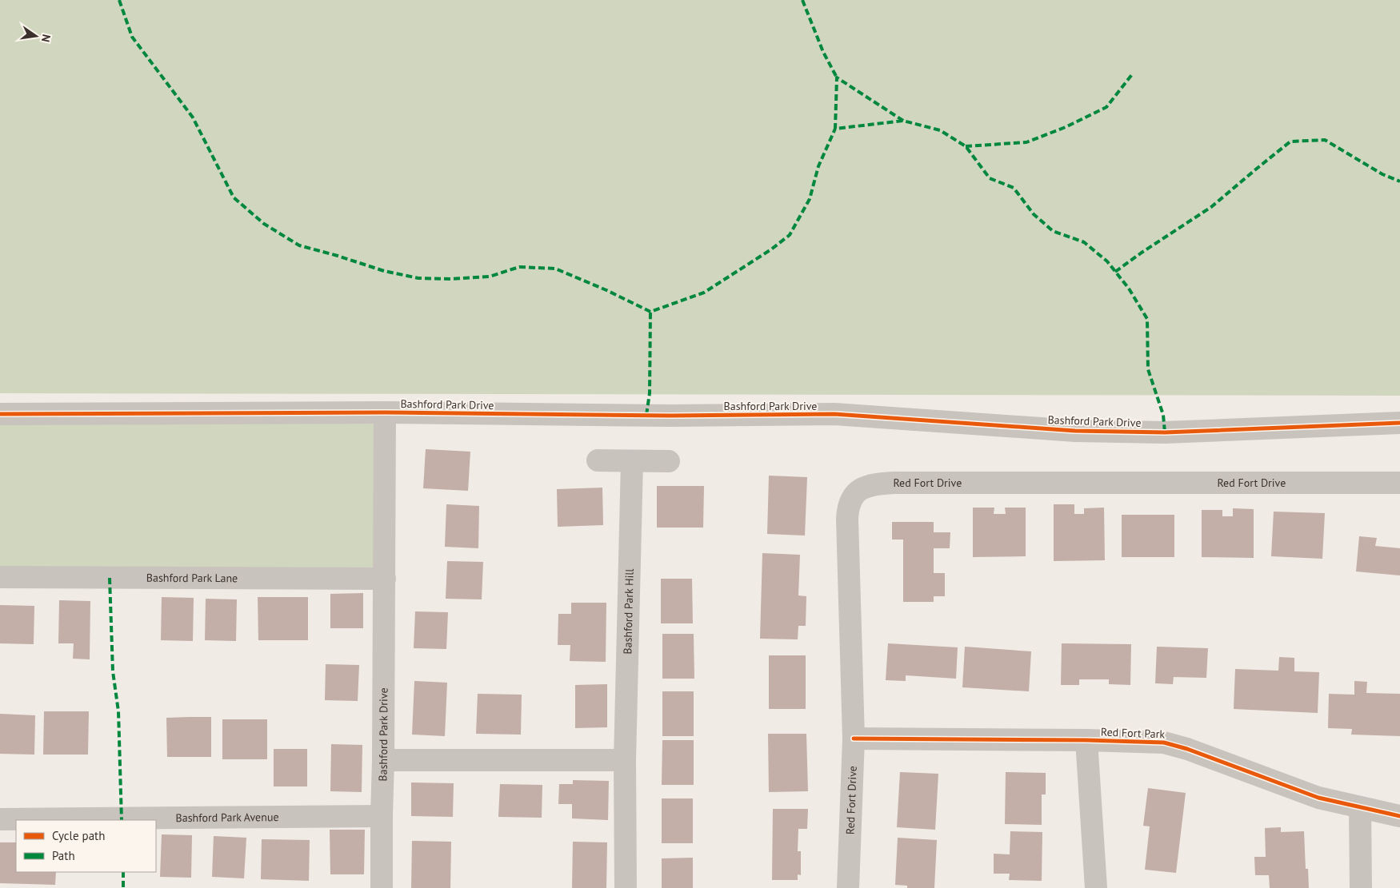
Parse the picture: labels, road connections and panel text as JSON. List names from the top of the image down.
{
  "streets": {
    "street": [
      "Bashford Park Drive",
      "Red Fort Drive",
      "Bashford Park Lane",
      "Bashford Park Hill",
      "Red Fort Park",
      "Bashford Park Avenue"
    ]
  },
  "crossings": [
    ["Bashford Park Drive", "Bashford Park Lane"],
    ["Bashford Park Drive", "Bashford Park Avenue"],
    ["Red Fort Drive", "Red Fort Park"]
  ],
  "legend": ["Cycle path", "Path"],
  "north": "right"
}
